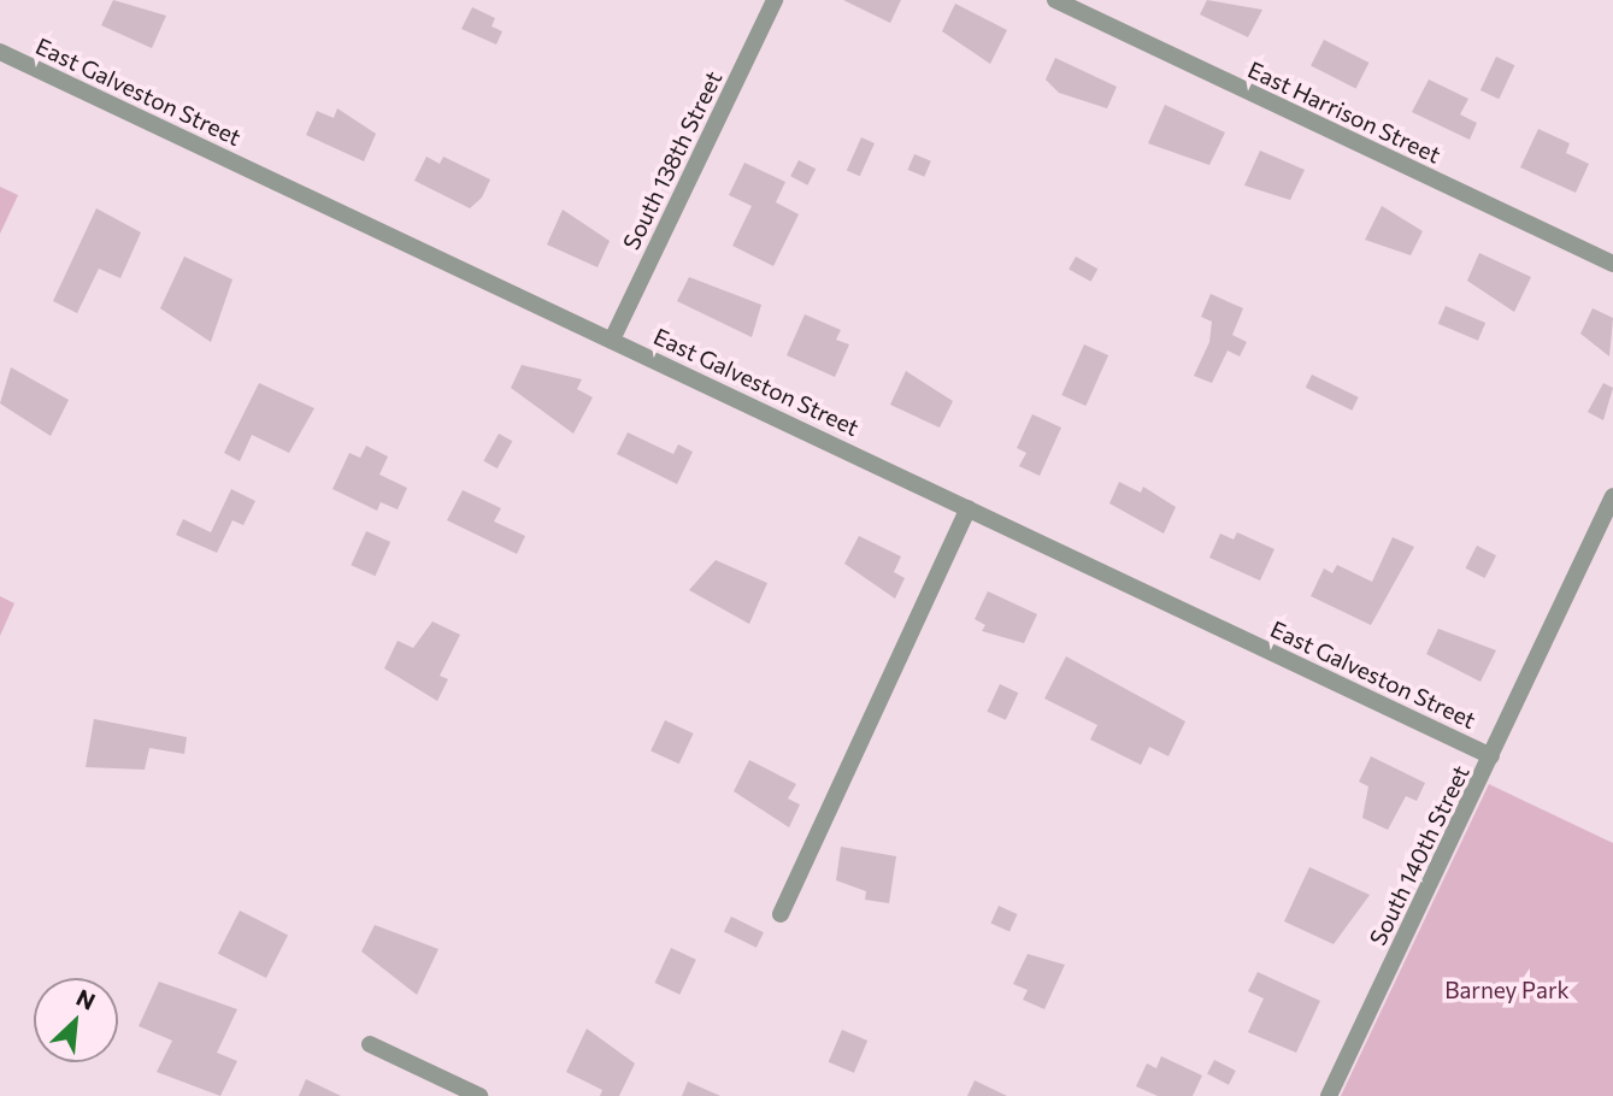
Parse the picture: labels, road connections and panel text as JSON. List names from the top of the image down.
{
  "streets": {
    "street": [
      "East Galveston Street",
      "East Harrison Street",
      "South 138th Street",
      "South 140th Street"
    ]
  },
  "crossings": [
    ["East Galveston Street", "South 138th Street"],
    ["East Galveston Street", "South 140th Street"]
  ],
  "parks": ["Barney Park"],
  "north": "top right"
}
